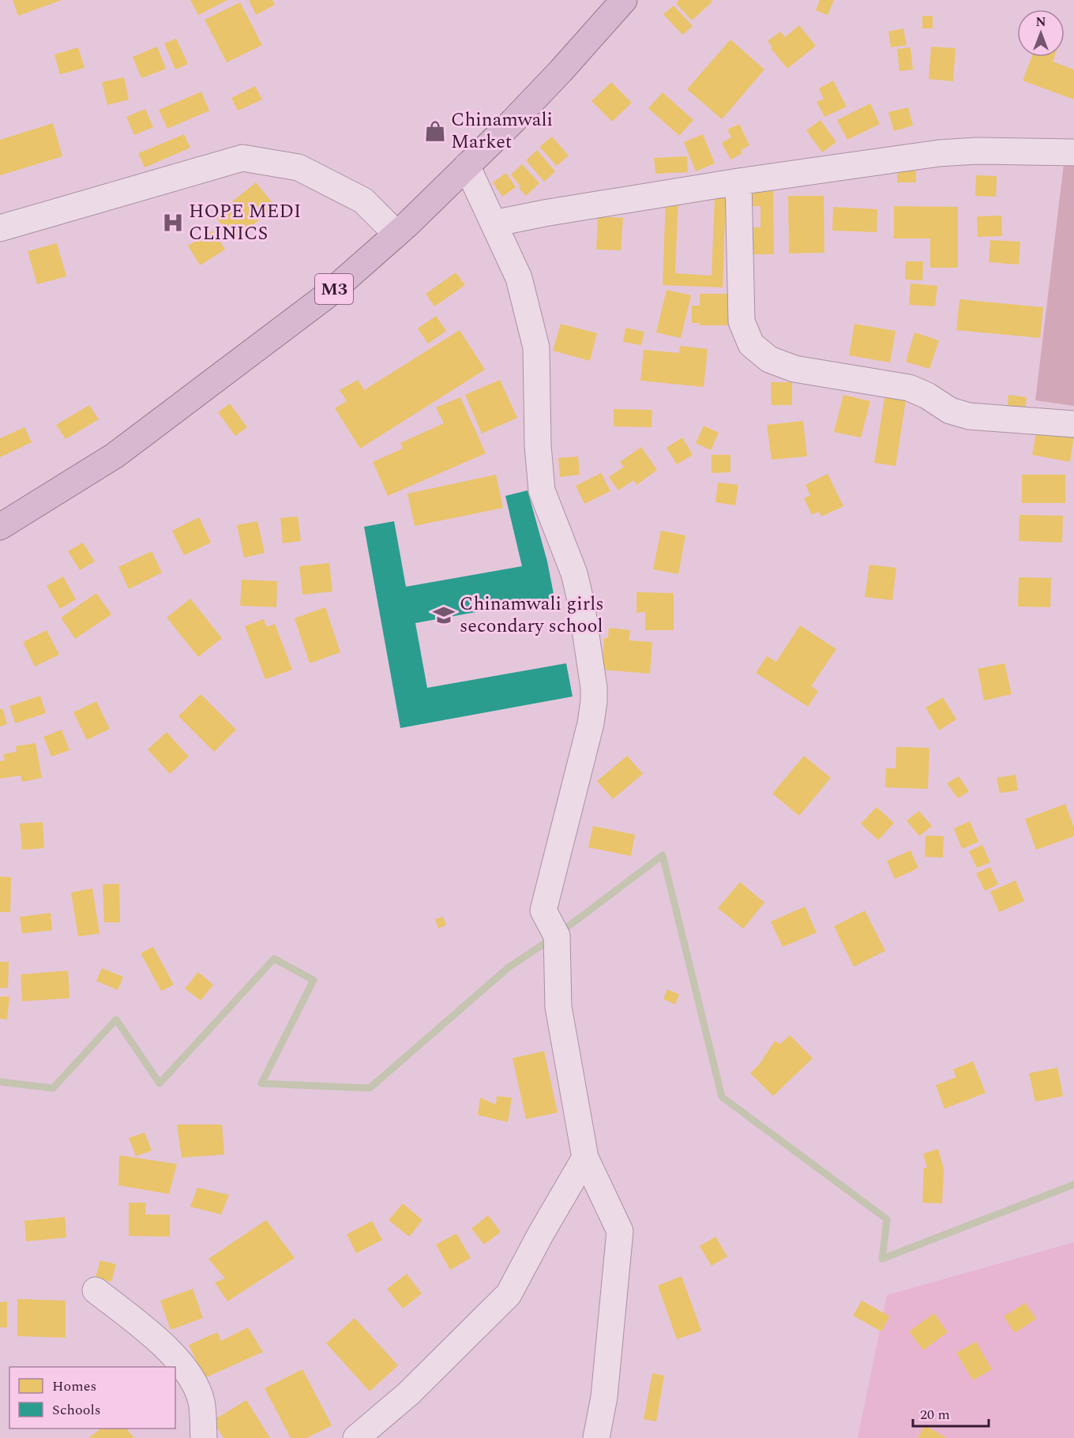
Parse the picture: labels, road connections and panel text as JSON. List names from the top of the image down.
{
  "streets": {
    "highway": ["M3"]
  },
  "places": {
    "shop": ["Chinamwali Market"],
    "hospital": ["HOPE MEDI CLINICS"],
    "school or university": ["Chinamwali girls secondary school"]
  },
  "legend": ["Homes", "Schools"],
  "scale_bar": "20 m",
  "north": "top"
}
